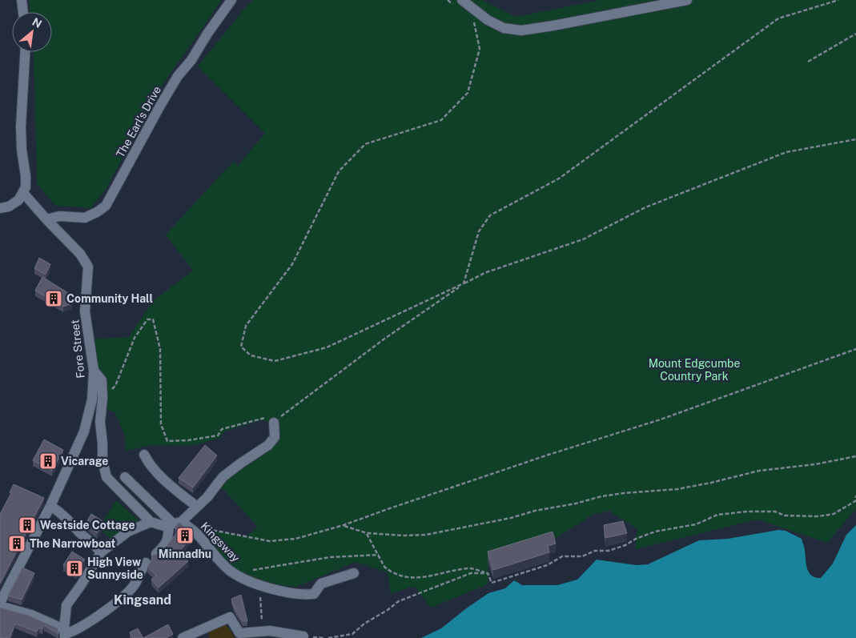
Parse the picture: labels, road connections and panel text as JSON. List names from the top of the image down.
{
  "streets": {
    "street": ["The Earl's Drive", "Fore Street", "Kingsway"]
  },
  "crossings": [
    ["The Earl's Drive", "Fore Street"]
  ],
  "districts": ["Kingsand"],
  "parks": ["Mount Edgcumbe Country Park"],
  "places": {
    "building": [
      "Community Hall",
      "Vicarage",
      "Westside Cottage",
      "Minnadhu",
      "The Narrowboat",
      "High View Sunnyside"
    ]
  },
  "north": "top right"
}
